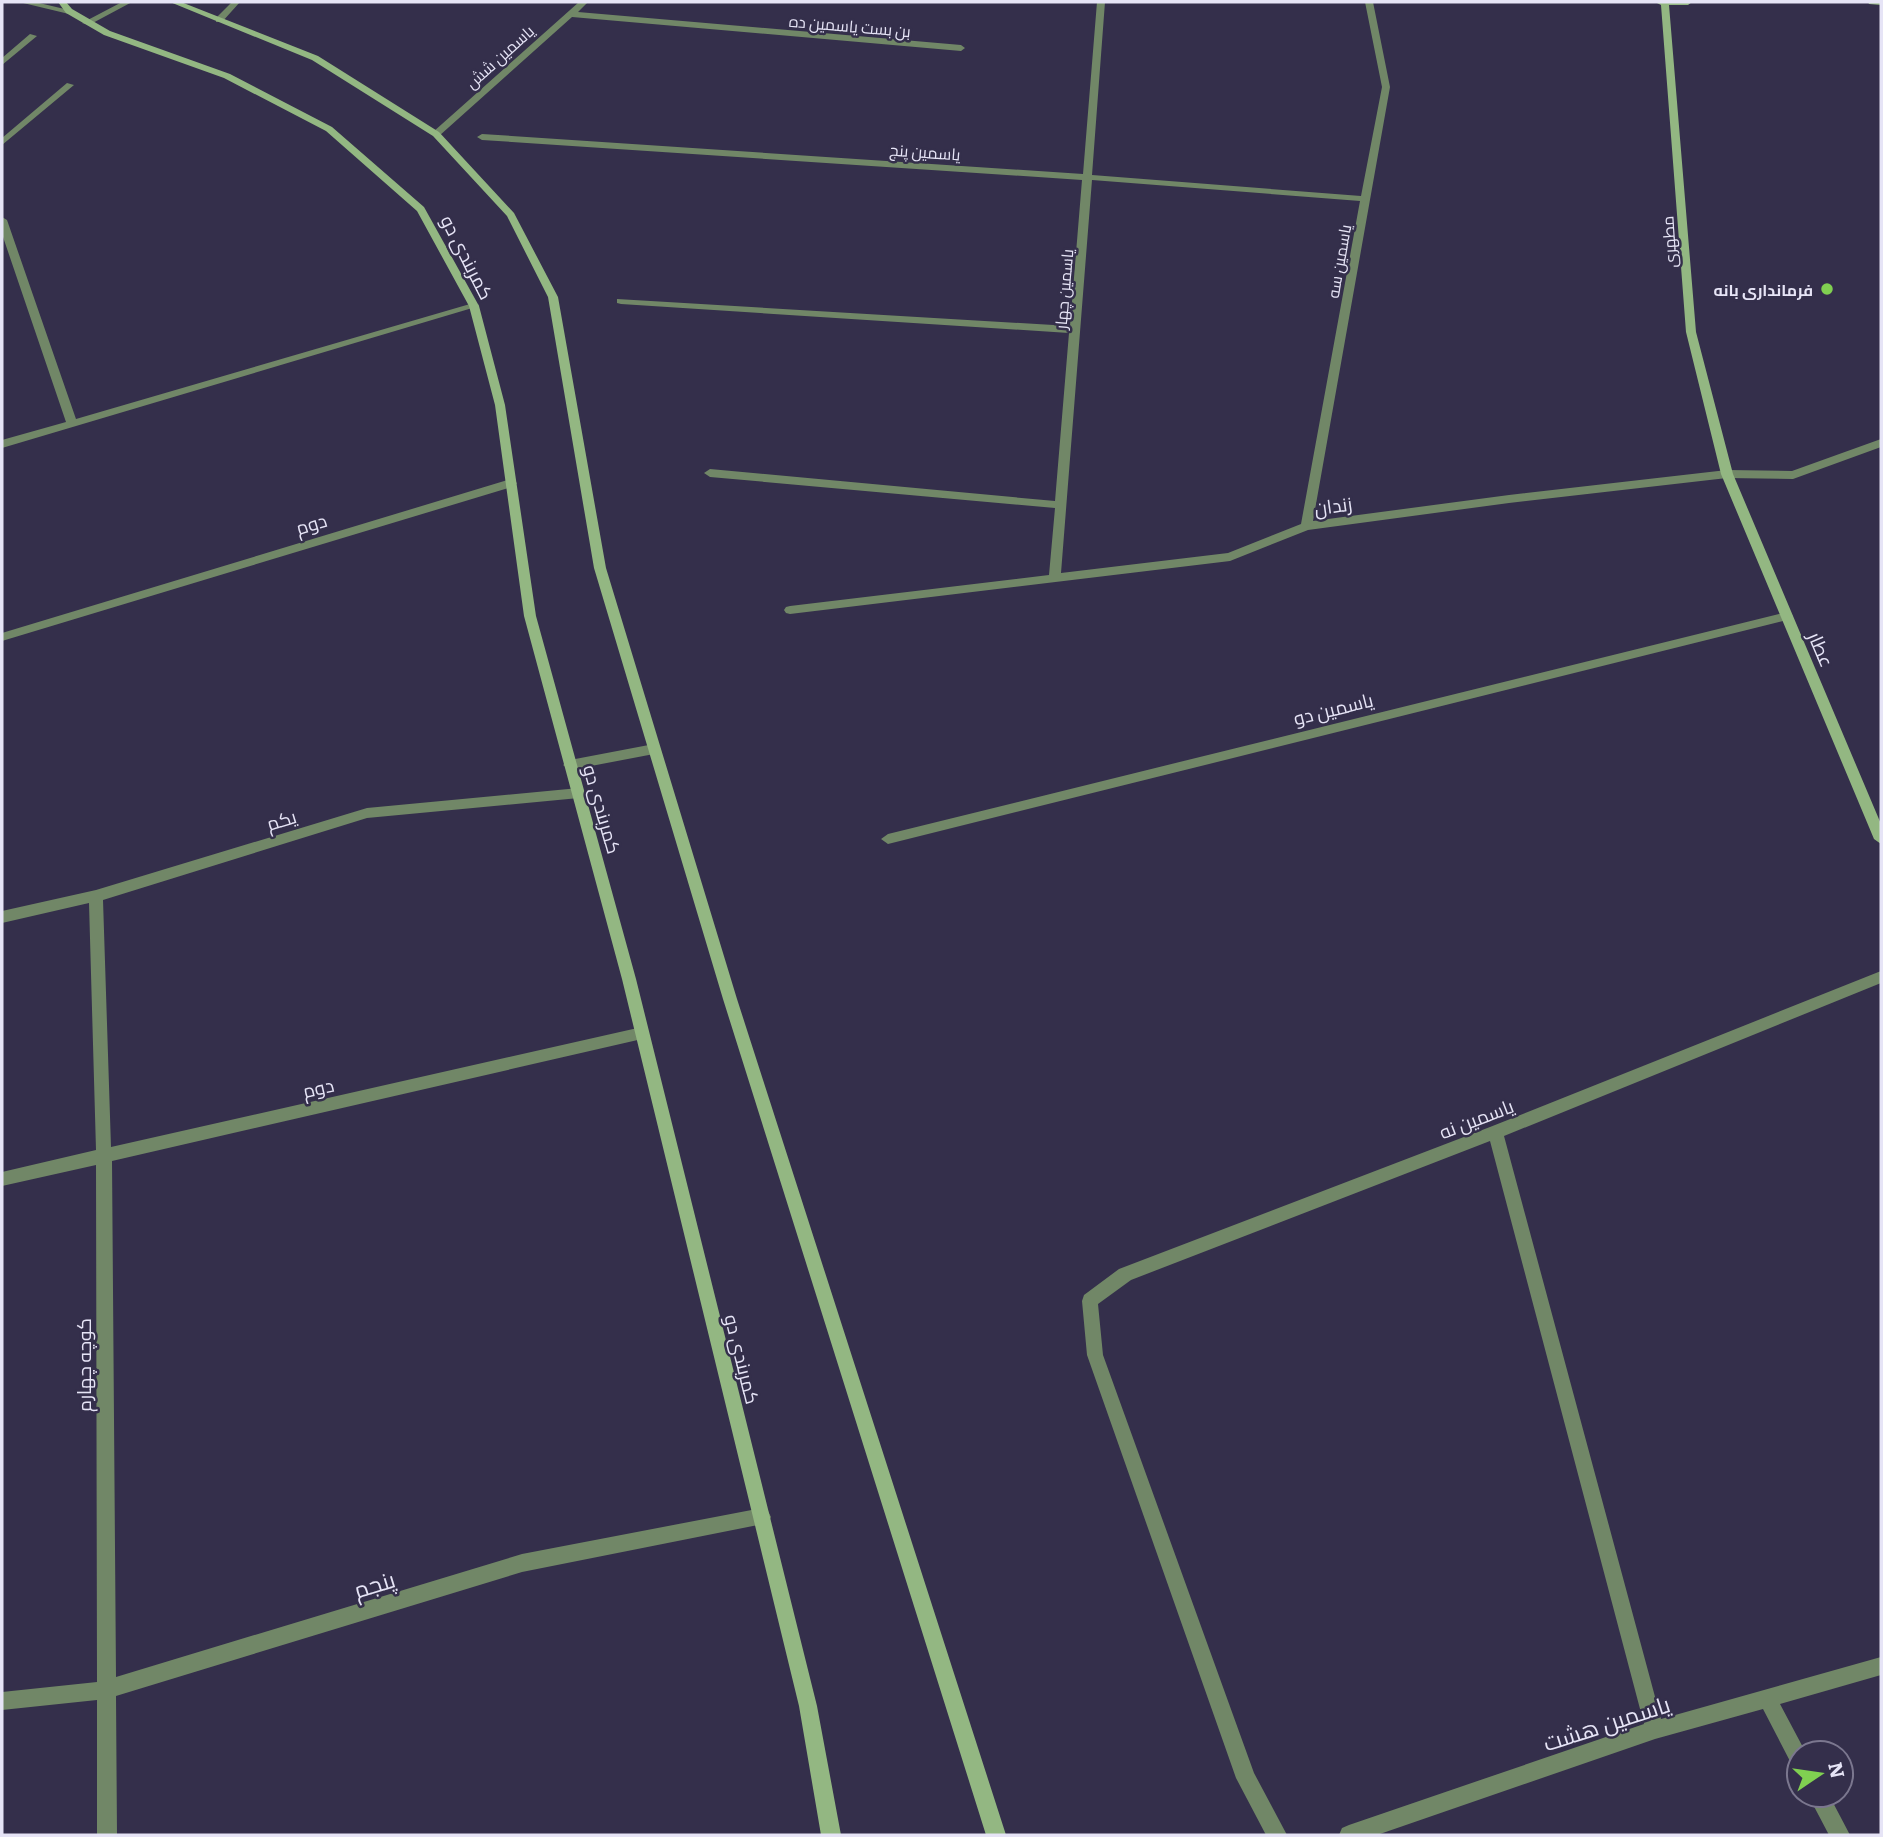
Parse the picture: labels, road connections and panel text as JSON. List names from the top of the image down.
{
  "streets": {
    "street": [
      "بن بست یاسمین ده",
      "یاسمین شش",
      "یاسمین پنج",
      "مطهری",
      "کمربندی دو",
      "یاسمین سه",
      "یاسمین چهار",
      "زندان",
      "دوم",
      "عطار",
      "یاسمین دو",
      "یکم",
      "یاسمین نه",
      "کوچه چهارم",
      "پنجم",
      "یاسمین هشت"
    ]
  },
  "crossings": [
    ["بن بست یاسمین ده", "یاسمین شش"],
    ["یاسمین پنج", "یاسمین سه"],
    ["یاسمین پنج", "یاسمین چهار"],
    ["مطهری", "زندان"],
    ["مطهری", "عطار"],
    ["کمربندی دو", "دوم"],
    ["کمربندی دو", "یکم"],
    ["کمربندی دو", "پنجم"],
    ["یاسمین سه", "زندان"],
    ["یاسمین چهار", "زندان"],
    ["زندان", "عطار"],
    ["دوم", "کوچه چهارم"],
    ["عطار", "یاسمین دو"],
    ["یکم", "کوچه چهارم"],
    ["کوچه چهارم", "پنجم"]
  ],
  "places": ["فرمانداری بانه"],
  "north": "right"
}
